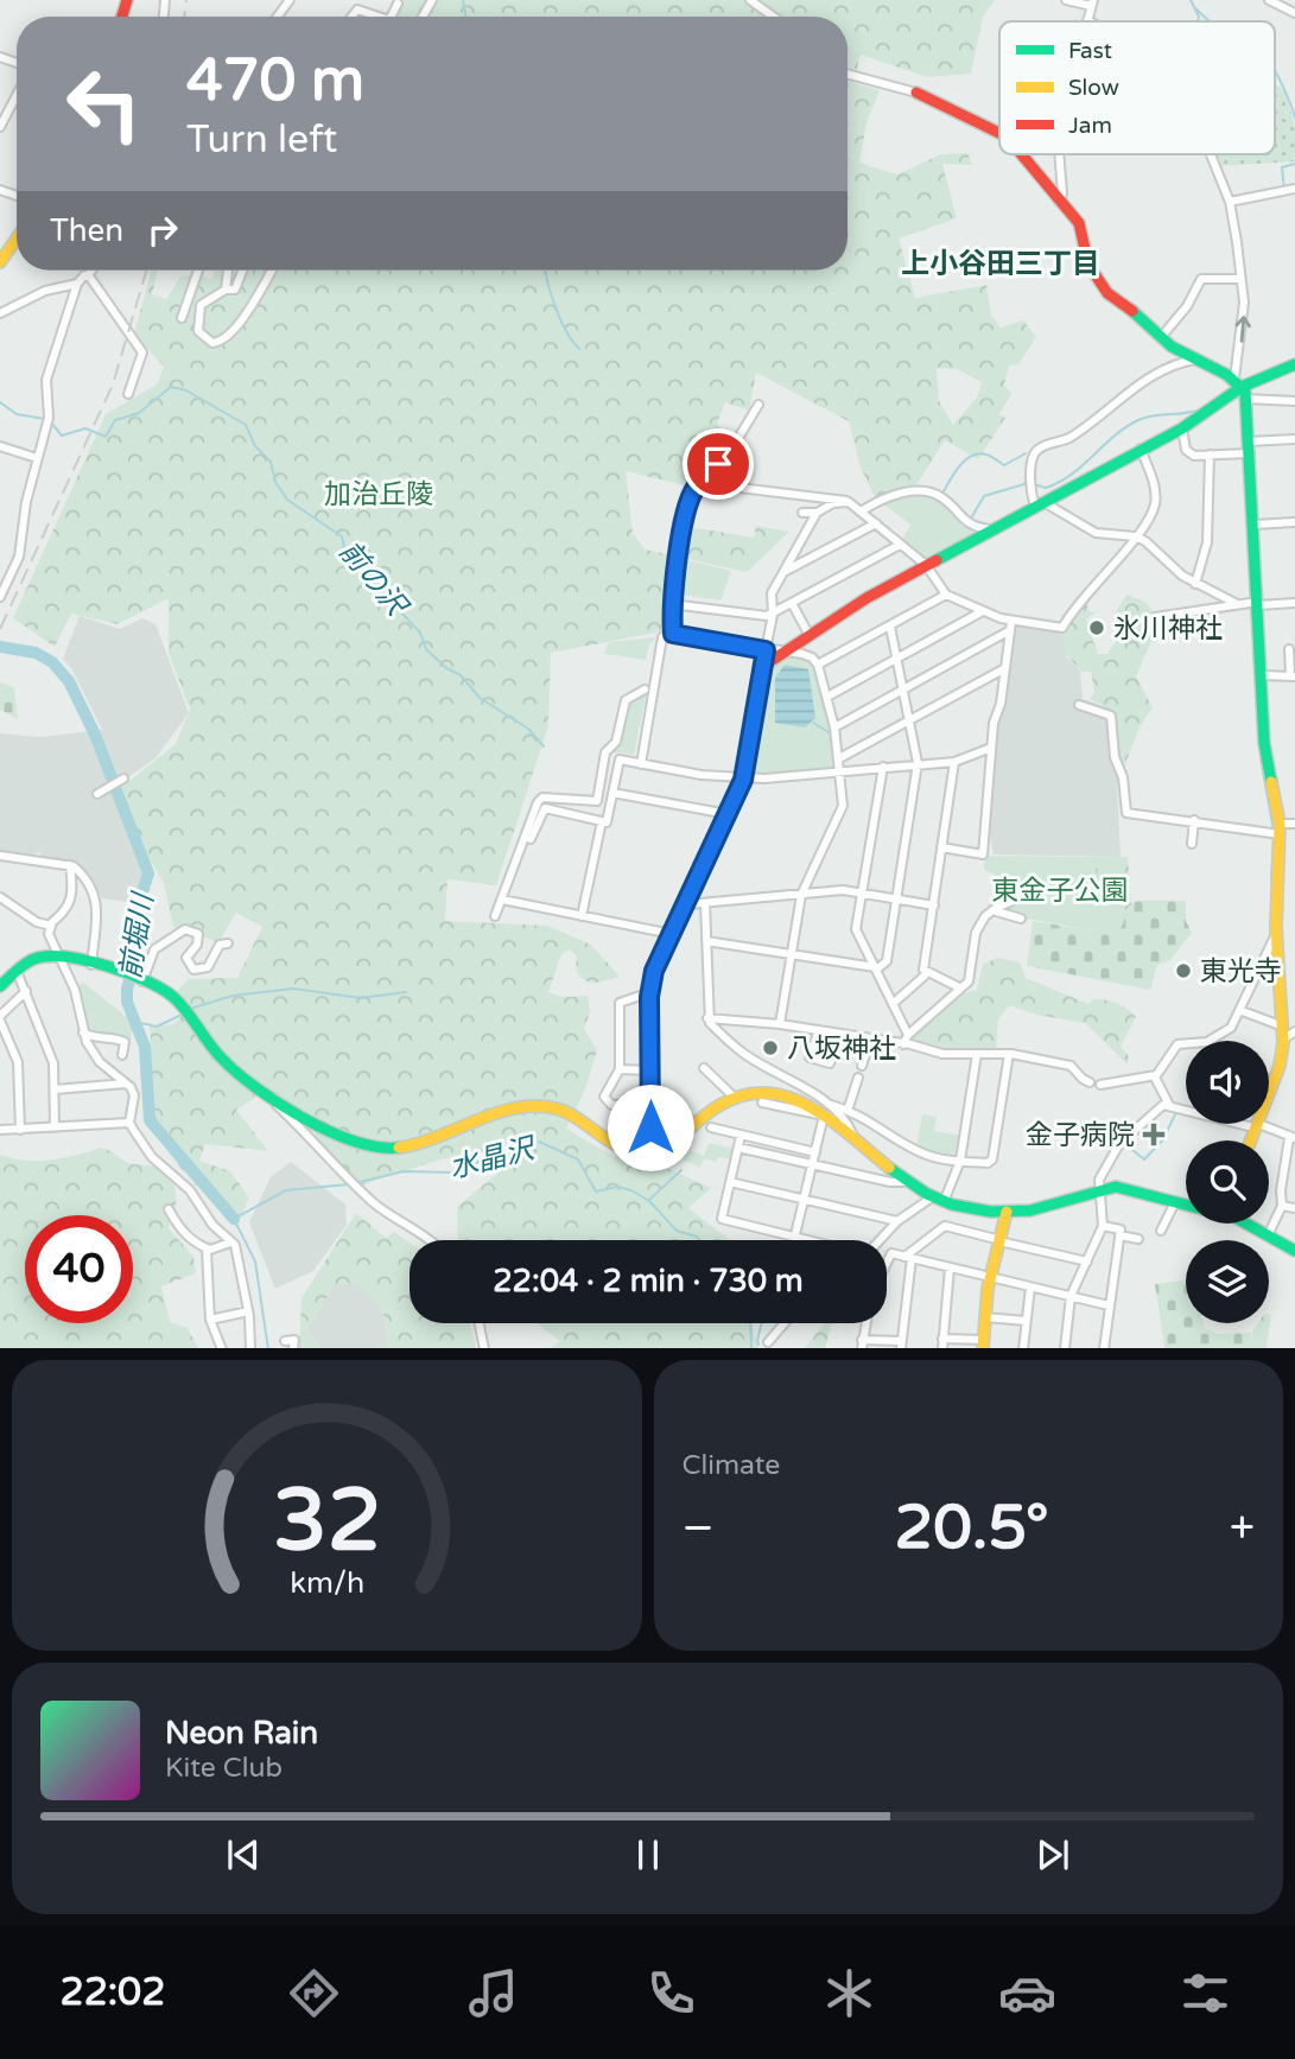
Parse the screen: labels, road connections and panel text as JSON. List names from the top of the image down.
{
  "districts": ["上小谷田三丁目"],
  "water": ["前の沢", "前堀川", "水晶沢"],
  "parks": ["加治丘陵", "東金子公園"],
  "places": {
    "other": ["氷川神社", "東光寺", "八坂神社"],
    "health": ["金子病院"]
  },
  "legend": ["Fast", "Slow", "Jam"],
  "page": {
    "turn": ["470 m", "Turn left"],
    "then": "Then",
    "limit": "40",
    "trip": "22:04 · 2 min · 730 m",
    "tile": "Climate",
    "heat": ["−", "20.5°", "+"],
    "song": ["Neon Rain", "Kite Club"],
    "tabs": "22:02",
    "gauge": ["32", "km/h"]
  }
}
